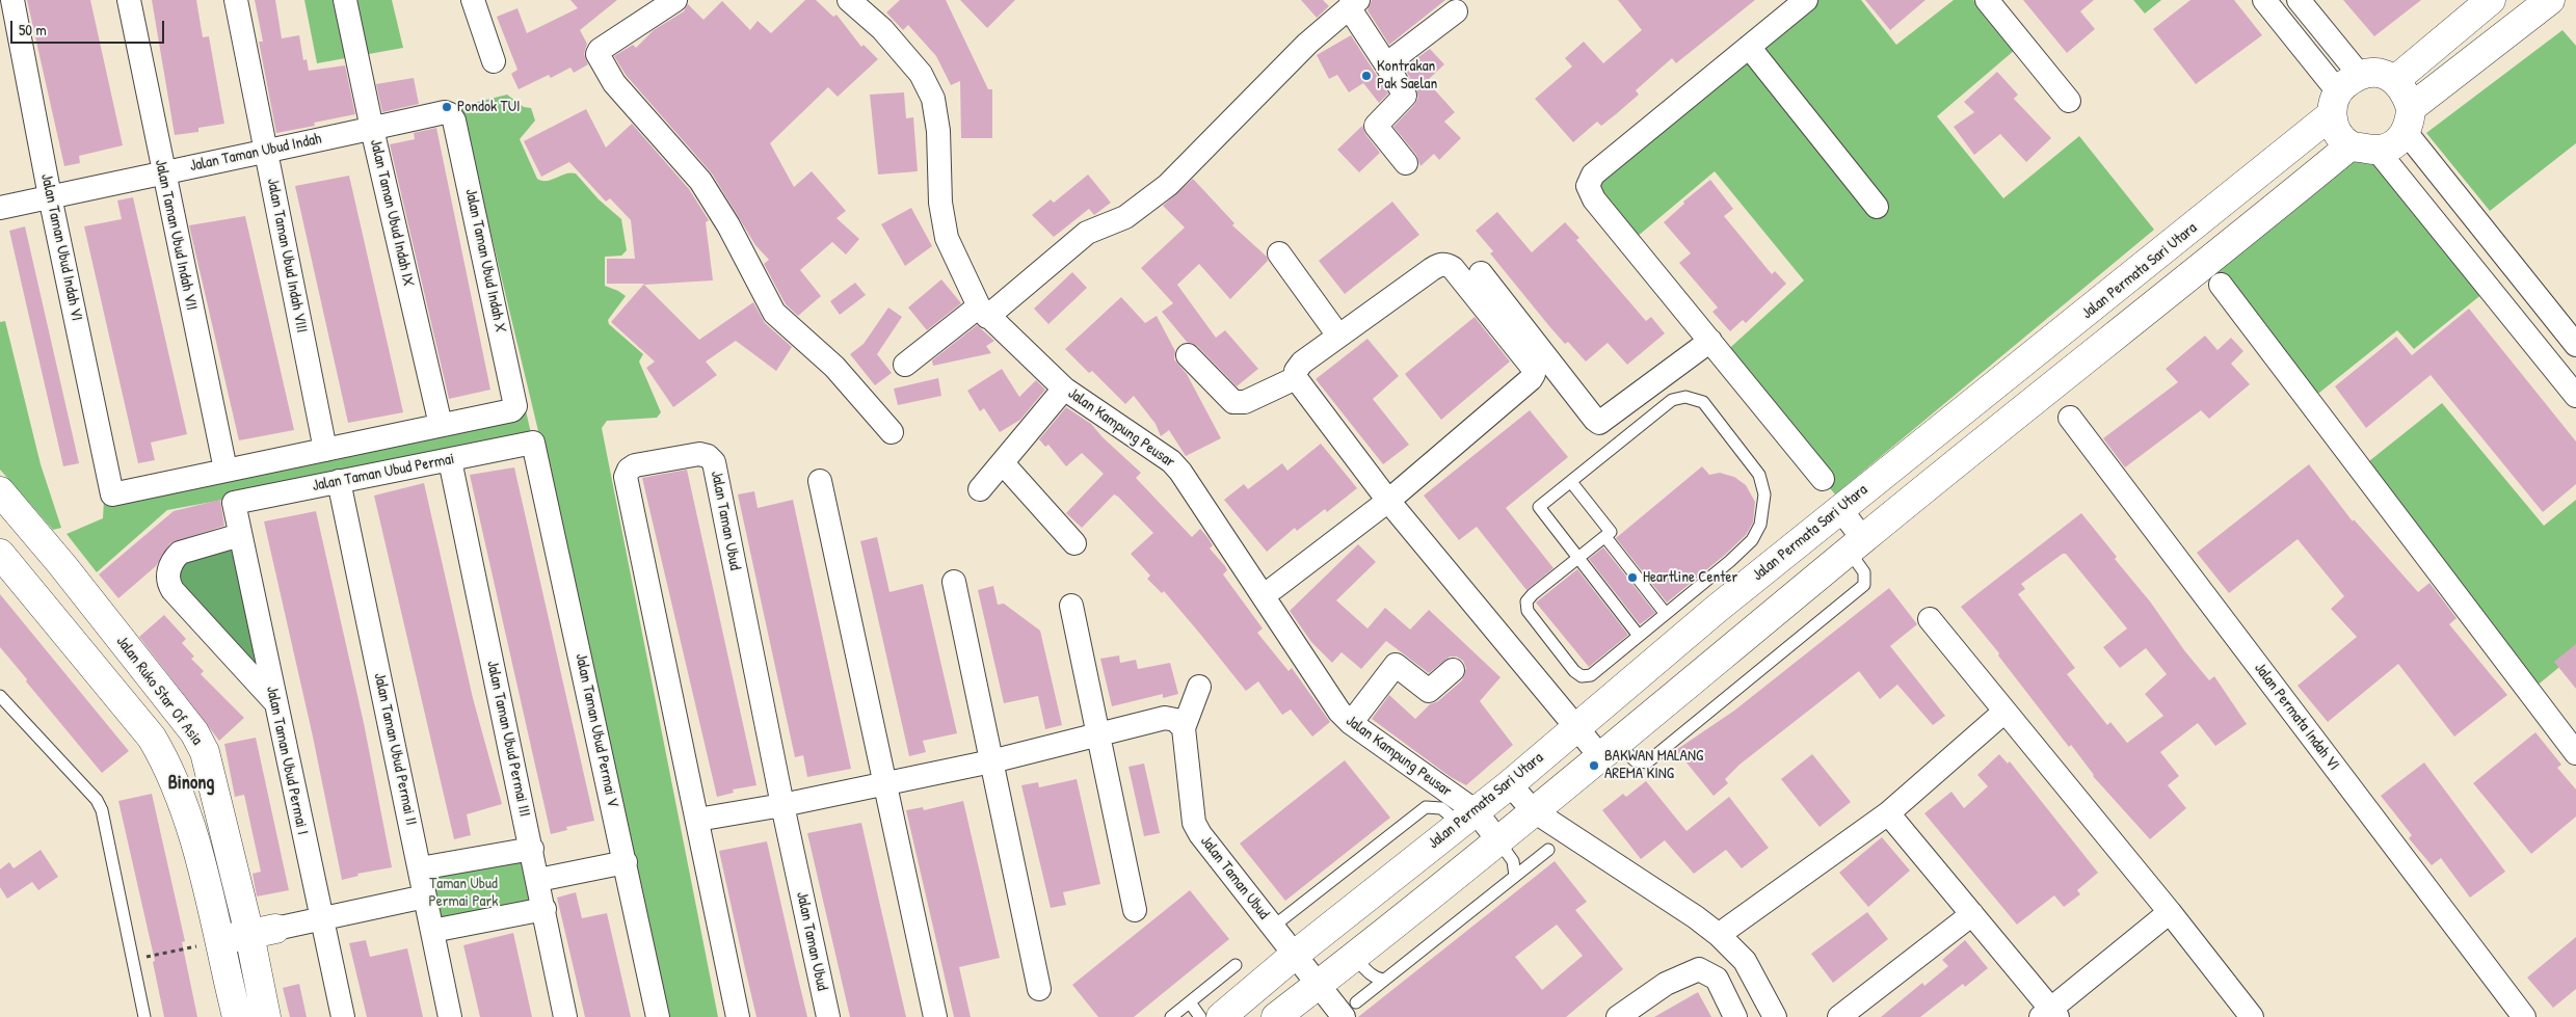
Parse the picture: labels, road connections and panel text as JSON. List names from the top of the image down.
{
  "streets": {
    "street": [
      "Jalan Taman Ubud Indah",
      "Jalan Taman Ubud Indah IX",
      "Jalan Taman Ubud Indah VII",
      "Jalan Taman Ubud Indah VI",
      "Jalan Taman Ubud Indah VIII",
      "Jalan Taman Ubud Indah X",
      "Jalan Permata Sari Utara",
      "Jalan Kampung Peusar",
      "Jalan Taman Ubud Permai",
      "Jalan Taman Ubud",
      "Jalan Ruko Star Of Asia",
      "Jalan Permata Indah VI",
      "Jalan Taman Ubud Permai V",
      "Jalan Taman Ubud Permai III",
      "Jalan Taman Ubud Permai II",
      "Jalan Taman Ubud Permai I"
    ]
  },
  "crossings": [
    ["Jalan Taman Ubud Indah", "Jalan Taman Ubud Indah IX"],
    ["Jalan Taman Ubud Indah", "Jalan Taman Ubud Indah VII"],
    ["Jalan Taman Ubud Indah", "Jalan Taman Ubud Indah VI"],
    ["Jalan Taman Ubud Indah", "Jalan Taman Ubud Indah VIII"],
    ["Jalan Taman Ubud Indah", "Jalan Taman Ubud Indah X"],
    ["Jalan Taman Ubud Indah IX", "Jalan Taman Ubud Indah X"],
    ["Jalan Taman Ubud Indah VII", "Jalan Taman Ubud Indah VI"],
    ["Jalan Permata Sari Utara", "Jalan Kampung Peusar"],
    ["Jalan Permata Sari Utara", "Jalan Taman Ubud"],
    ["Jalan Taman Ubud Permai", "Jalan Taman Ubud Permai V"],
    ["Jalan Taman Ubud Permai", "Jalan Taman Ubud Permai III"],
    ["Jalan Taman Ubud Permai", "Jalan Taman Ubud Permai II"],
    ["Jalan Taman Ubud Permai", "Jalan Taman Ubud Permai I"]
  ],
  "districts": ["Binong"],
  "parks": ["Taman Ubud Permai Park"],
  "places": [
    "Kontrakan Pak Saelan",
    "Pondok TUI",
    "Heartline Center",
    "BAKWAN MALANG AREMA KING"
  ],
  "scale_bar": "50 m"
}
